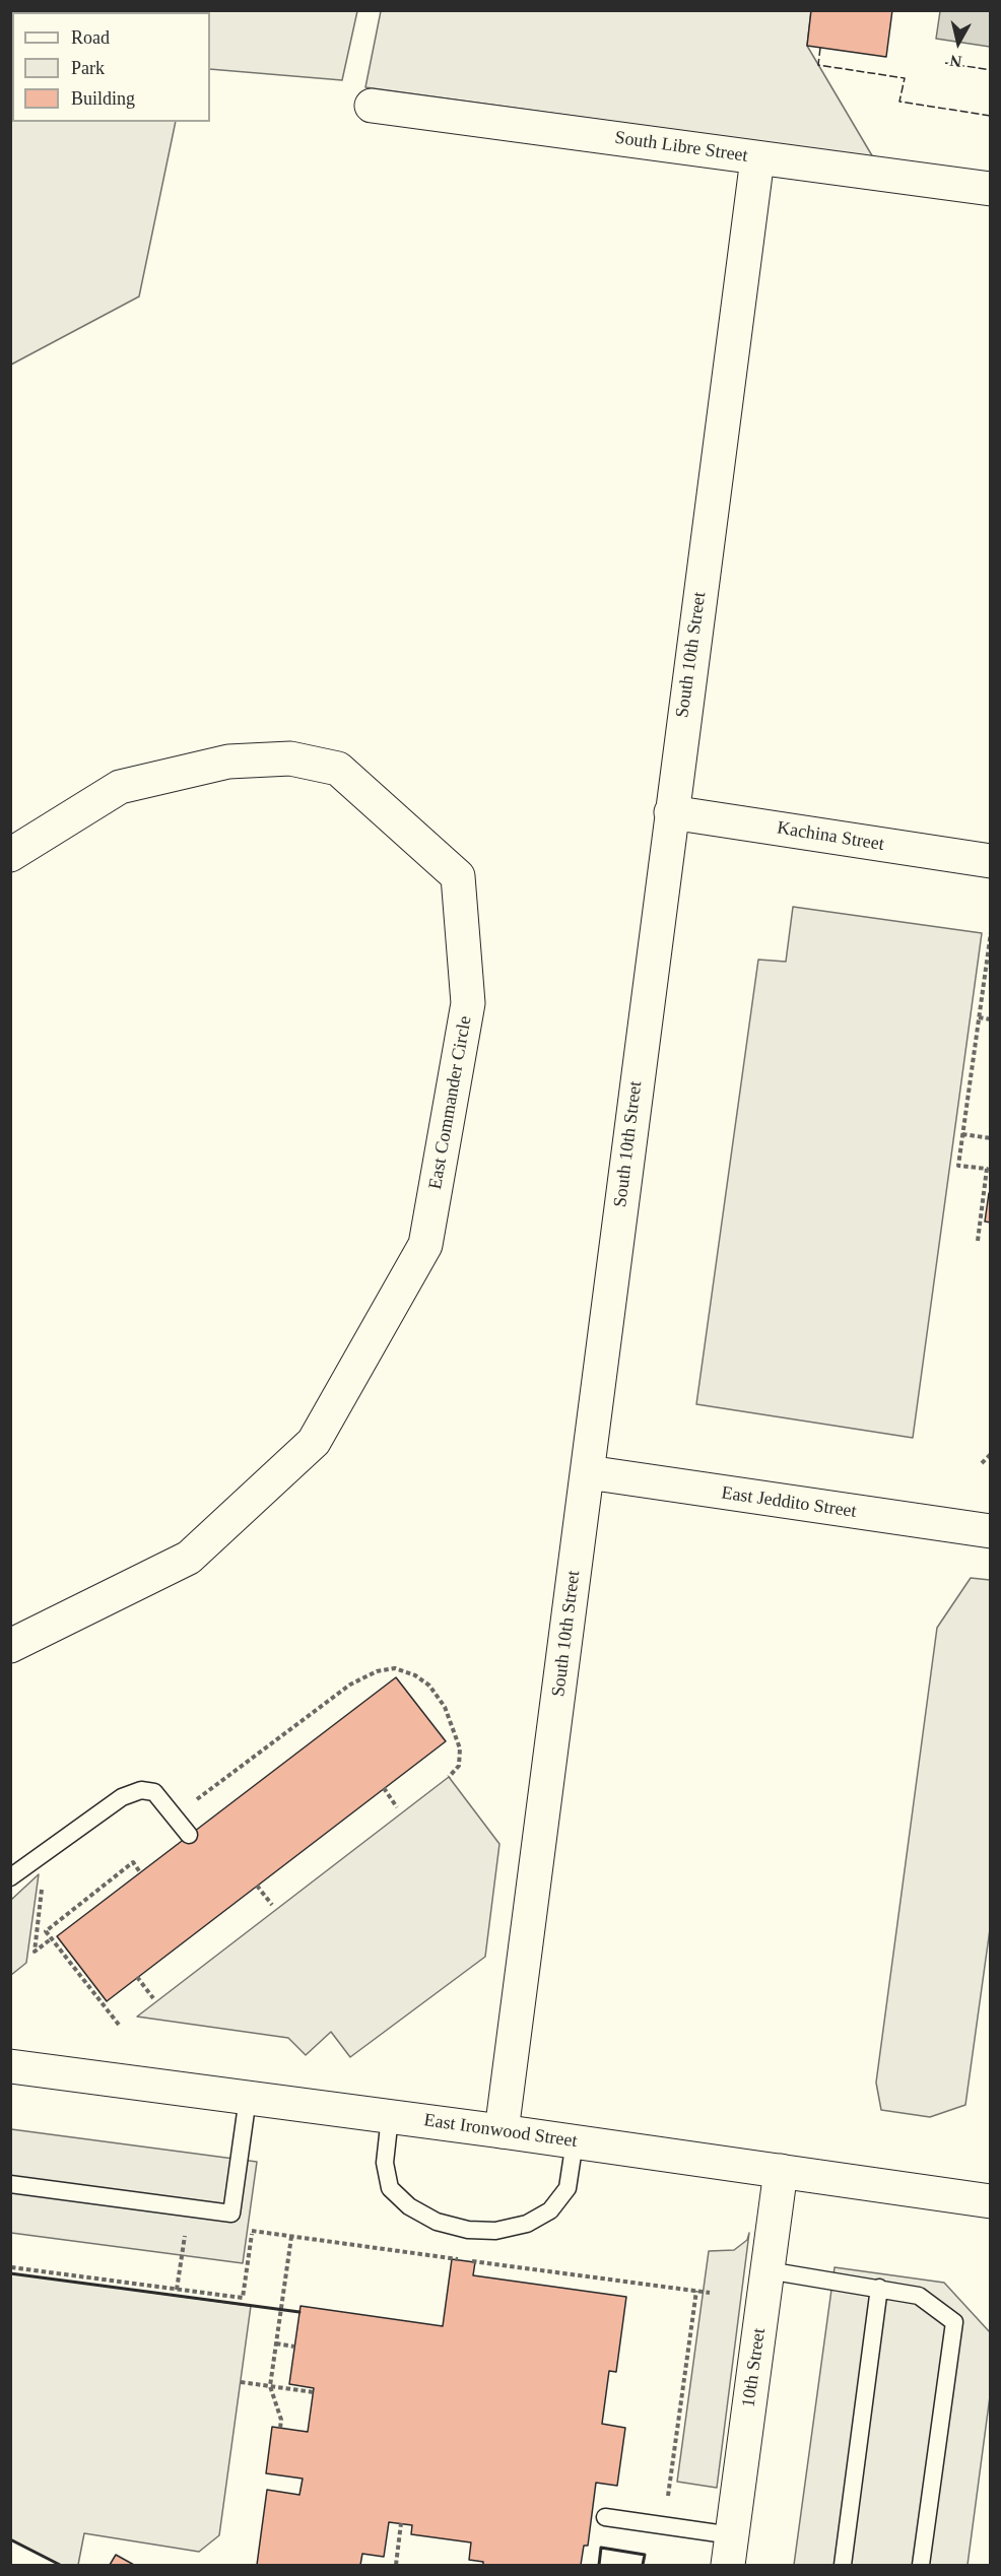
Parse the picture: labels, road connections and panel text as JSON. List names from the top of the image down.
{
  "streets": {
    "street": [
      "South Libre Street",
      "South 10th Street",
      "Kachina Street",
      "East Commander Circle",
      "East Jeddito Street",
      "East Ironwood Street",
      "10th Street"
    ]
  },
  "crossings": [
    ["South Libre Street", "South 10th Street"],
    ["South 10th Street", "Kachina Street"],
    ["South 10th Street", "East Jeddito Street"],
    ["South 10th Street", "East Ironwood Street"],
    ["East Ironwood Street", "10th Street"]
  ],
  "legend": ["Road", "Park", "Building"],
  "north": "bottom"
}
